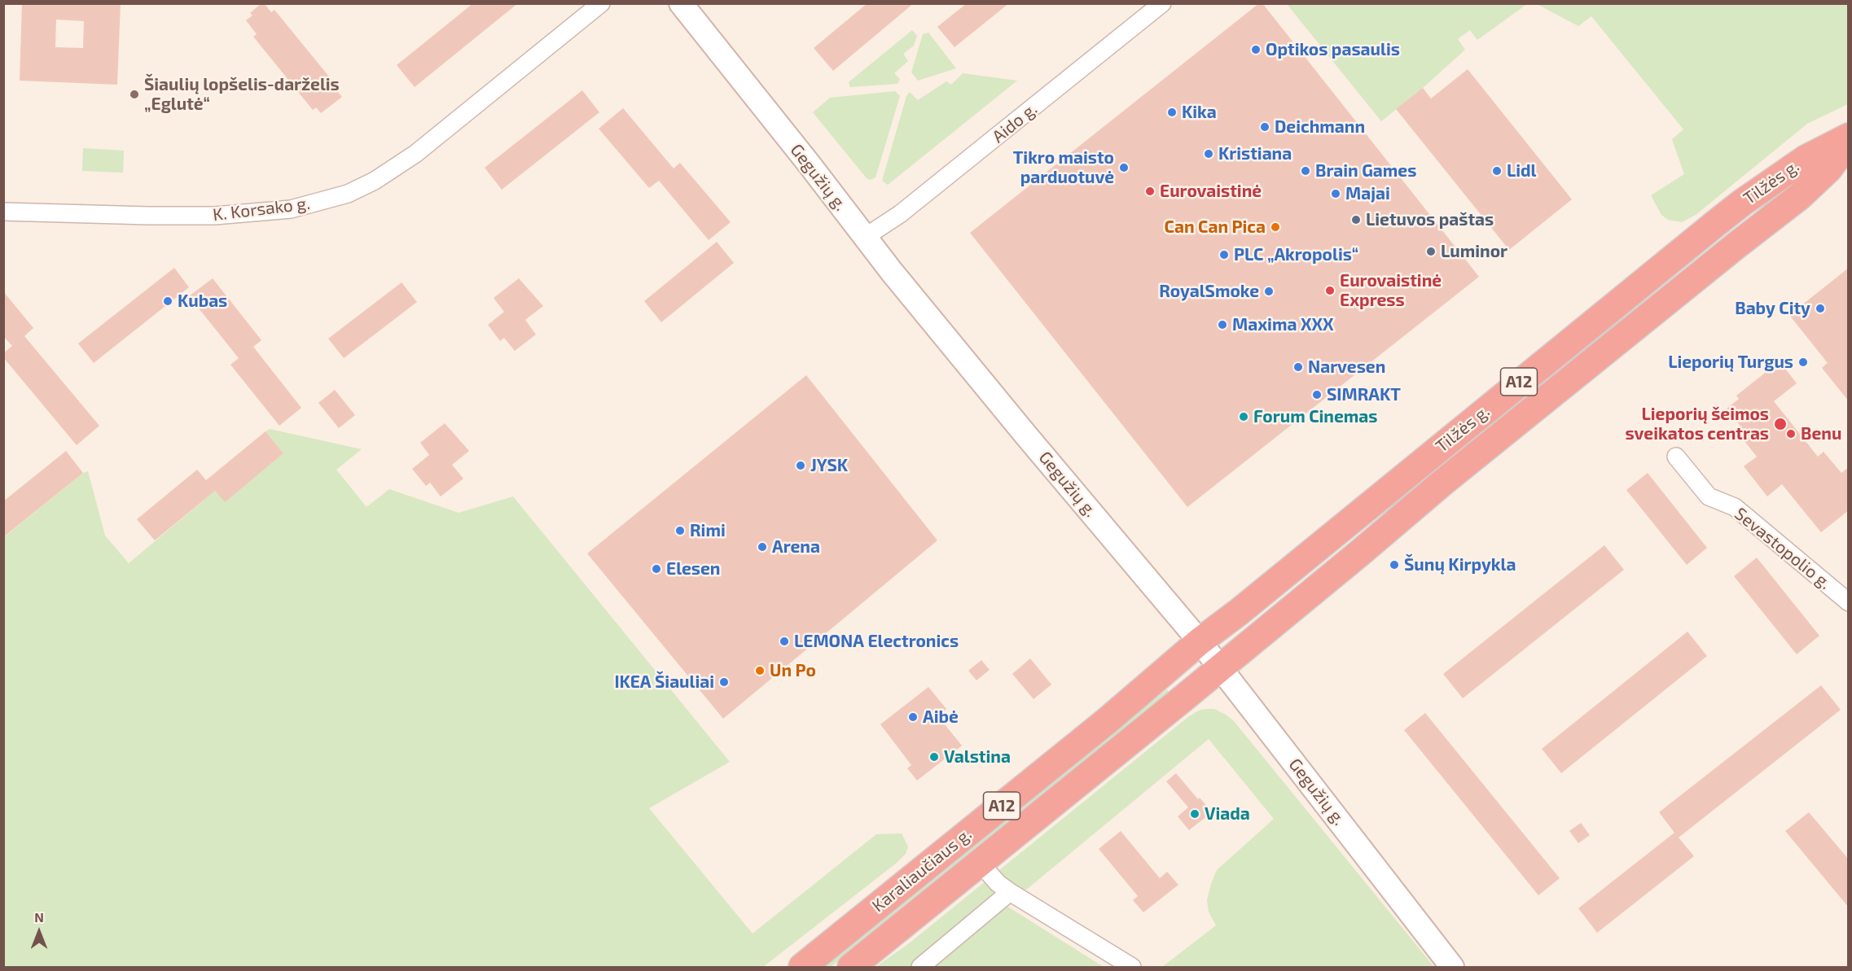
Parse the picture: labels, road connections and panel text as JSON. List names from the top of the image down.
{
  "streets": {
    "highway": ["Tilžės g.", "A12", "Karaliaučiaus g."],
    "main road": ["Gegužių g."],
    "street": ["Aido g.", "K. Korsako g.", "Sevastopolio g."]
  },
  "crossings": [
    ["Aido g.", "Gegužių g."],
    ["Gegužių g.", "Tilžės g."],
    ["Gegužių g.", "Karaliaučiaus g."],
    ["Tilžės g.", "Karaliaučiaus g."]
  ],
  "places": [
    "Optikos pasaulis",
    "Šiaulių lopšelis-darželis „Eglutė“",
    "Kika",
    "Deichmann",
    "Kristiana",
    "Tikro maisto parduotuvė",
    "Brain Games",
    "Lidl",
    "Eurovaistinė",
    "Majai",
    "Lietuvos paštas",
    "Can Can Pica",
    "Luminor",
    "PLC „Akropolis“",
    "Eurovaistinė Express",
    "RoyalSmoke",
    "Kubas",
    "Baby City",
    "Maxima XXX",
    "Lieporių Turgus",
    "Narvesen",
    "SIMRAKT",
    "Forum Cinemas",
    "Lieporių šeimos sveikatos centras",
    "Benu",
    "JYSK",
    "Rimi",
    "Arena",
    "Šunų Kirpykla",
    "Elesen",
    "LEMONA Electronics",
    "Un Po",
    "IKEA Šiauliai",
    "Aibė",
    "Valstina",
    "Viada"
  ],
  "north": "top"
}
